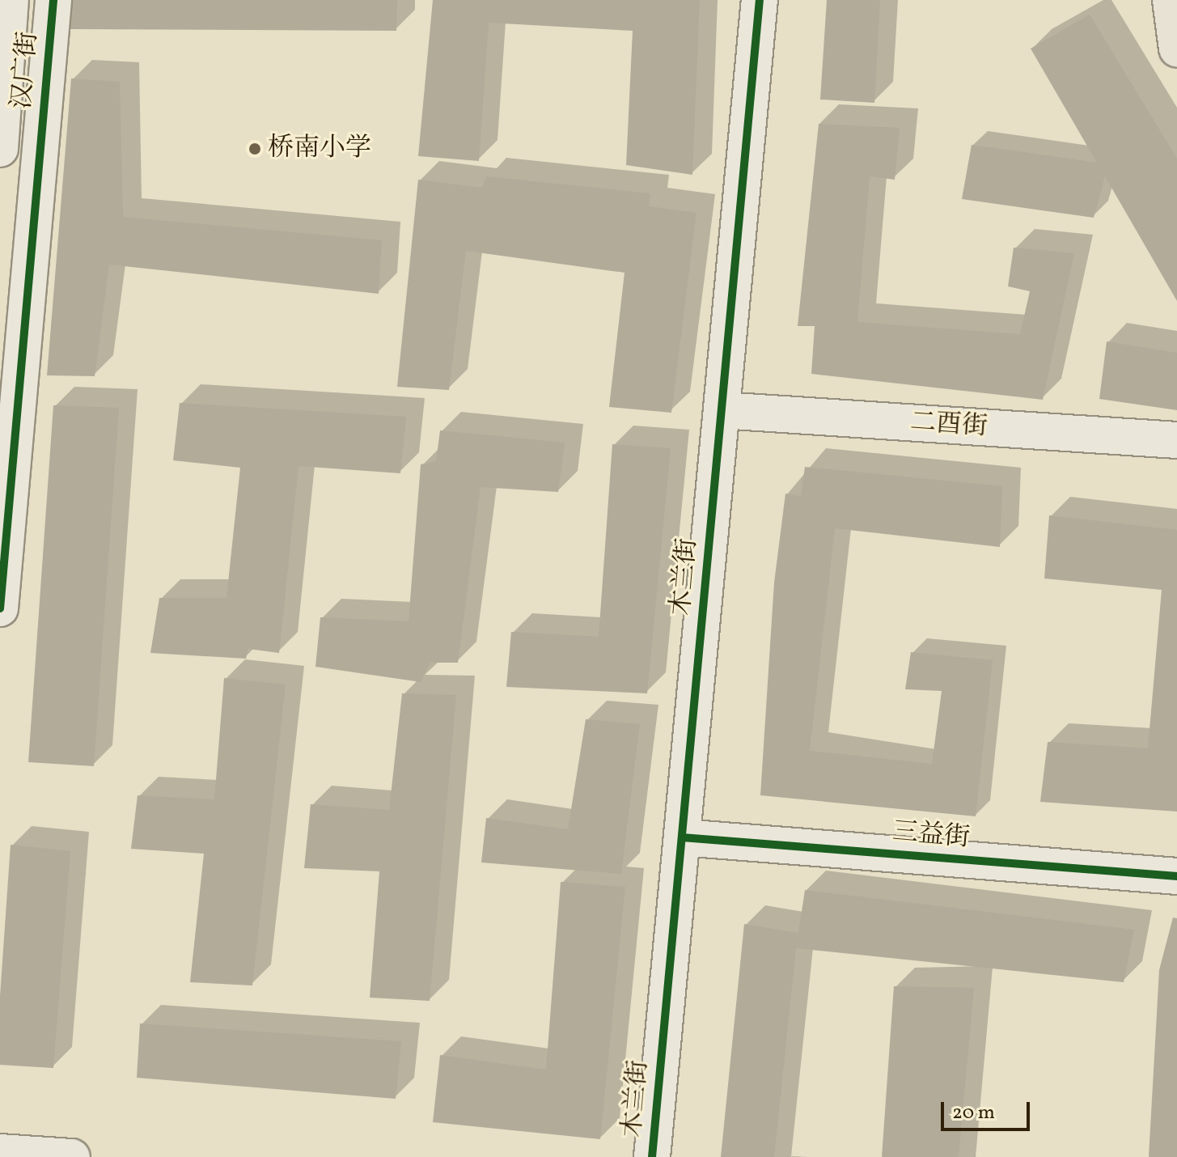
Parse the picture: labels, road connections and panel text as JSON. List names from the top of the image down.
{
  "streets": {
    "street": [
      "汉广街",
      "二酉街",
      "木兰街",
      "三益街"
    ]
  },
  "crossings": [
    ["二酉街", "木兰街"],
    ["木兰街", "三益街"]
  ],
  "places": ["桥南小学"],
  "scale_bar": "20 m"
}
